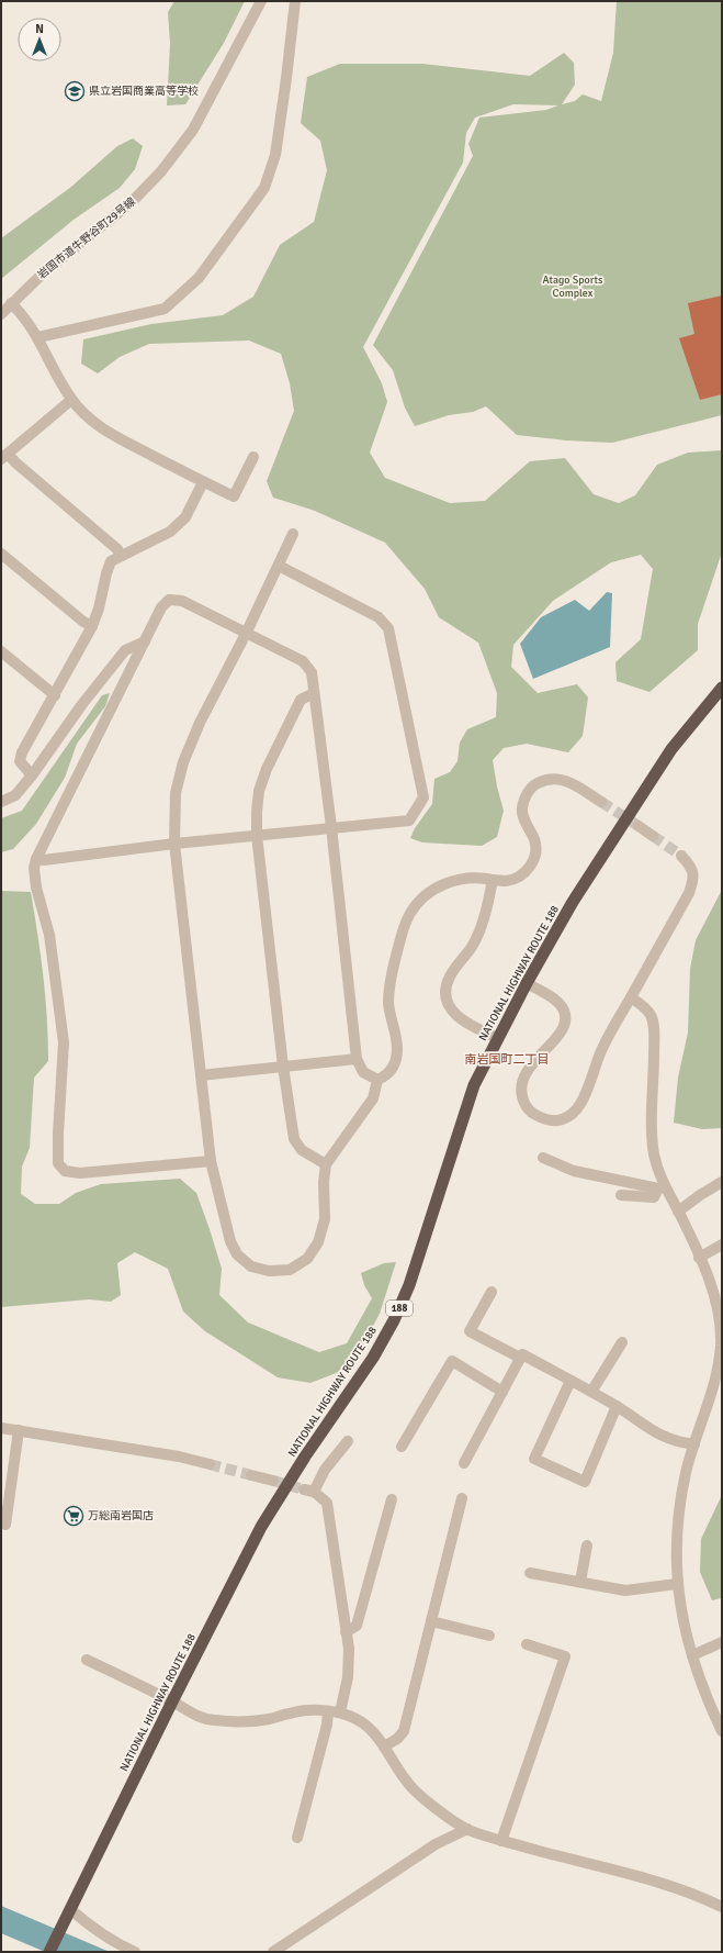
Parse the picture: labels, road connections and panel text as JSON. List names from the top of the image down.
{
  "streets": {
    "highway": ["NATIONAL HIGHWAY ROUTE 188", "188"],
    "street": ["岩国市道牛野谷町29号線"]
  },
  "districts": ["南岩国町二丁目"],
  "parks": ["Atago Sports Complex"],
  "places": {
    "school or university": ["県立岩国商業高等学校"],
    "supermarket": ["万総南岩国店"]
  },
  "north": "top"
}
